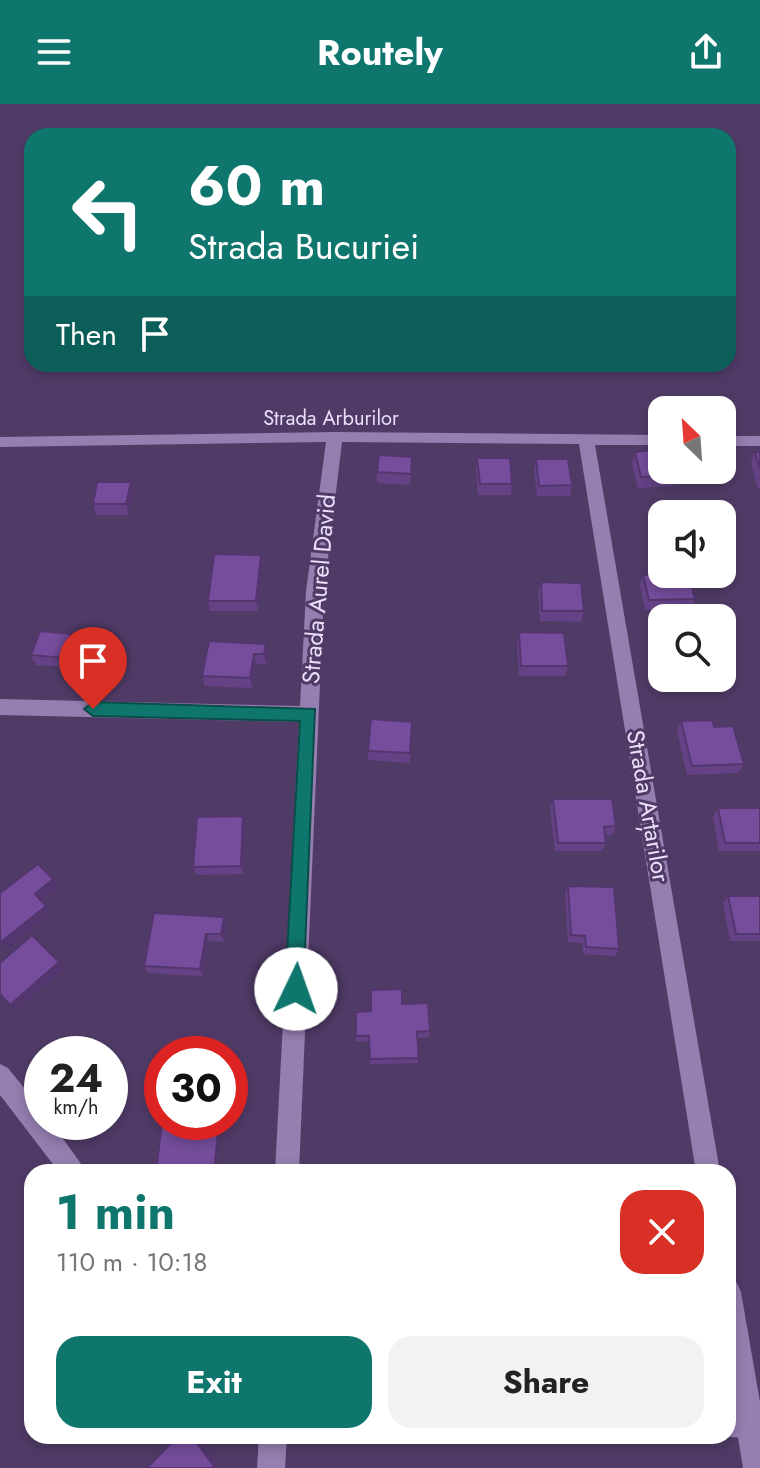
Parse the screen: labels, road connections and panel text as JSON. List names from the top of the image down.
{
  "streets": {
    "street": ["Strada Arburilor", "Strada Aurel David", "Strada Arțarilor"]
  },
  "crossings": [
    ["Strada Arburilor", "Strada Aurel David"],
    ["Strada Arburilor", "Strada Arțarilor"]
  ],
  "north": "top left",
  "page": {
    "header": "Routely",
    "turn": ["60 m", "Strada Bucuriei"],
    "then": "Then",
    "speed": "24 km/h",
    "limit": "30",
    "heading": ["1 min", "110 m · 10:18"],
    "buttons": ["Exit", "Share"]
  }
}
